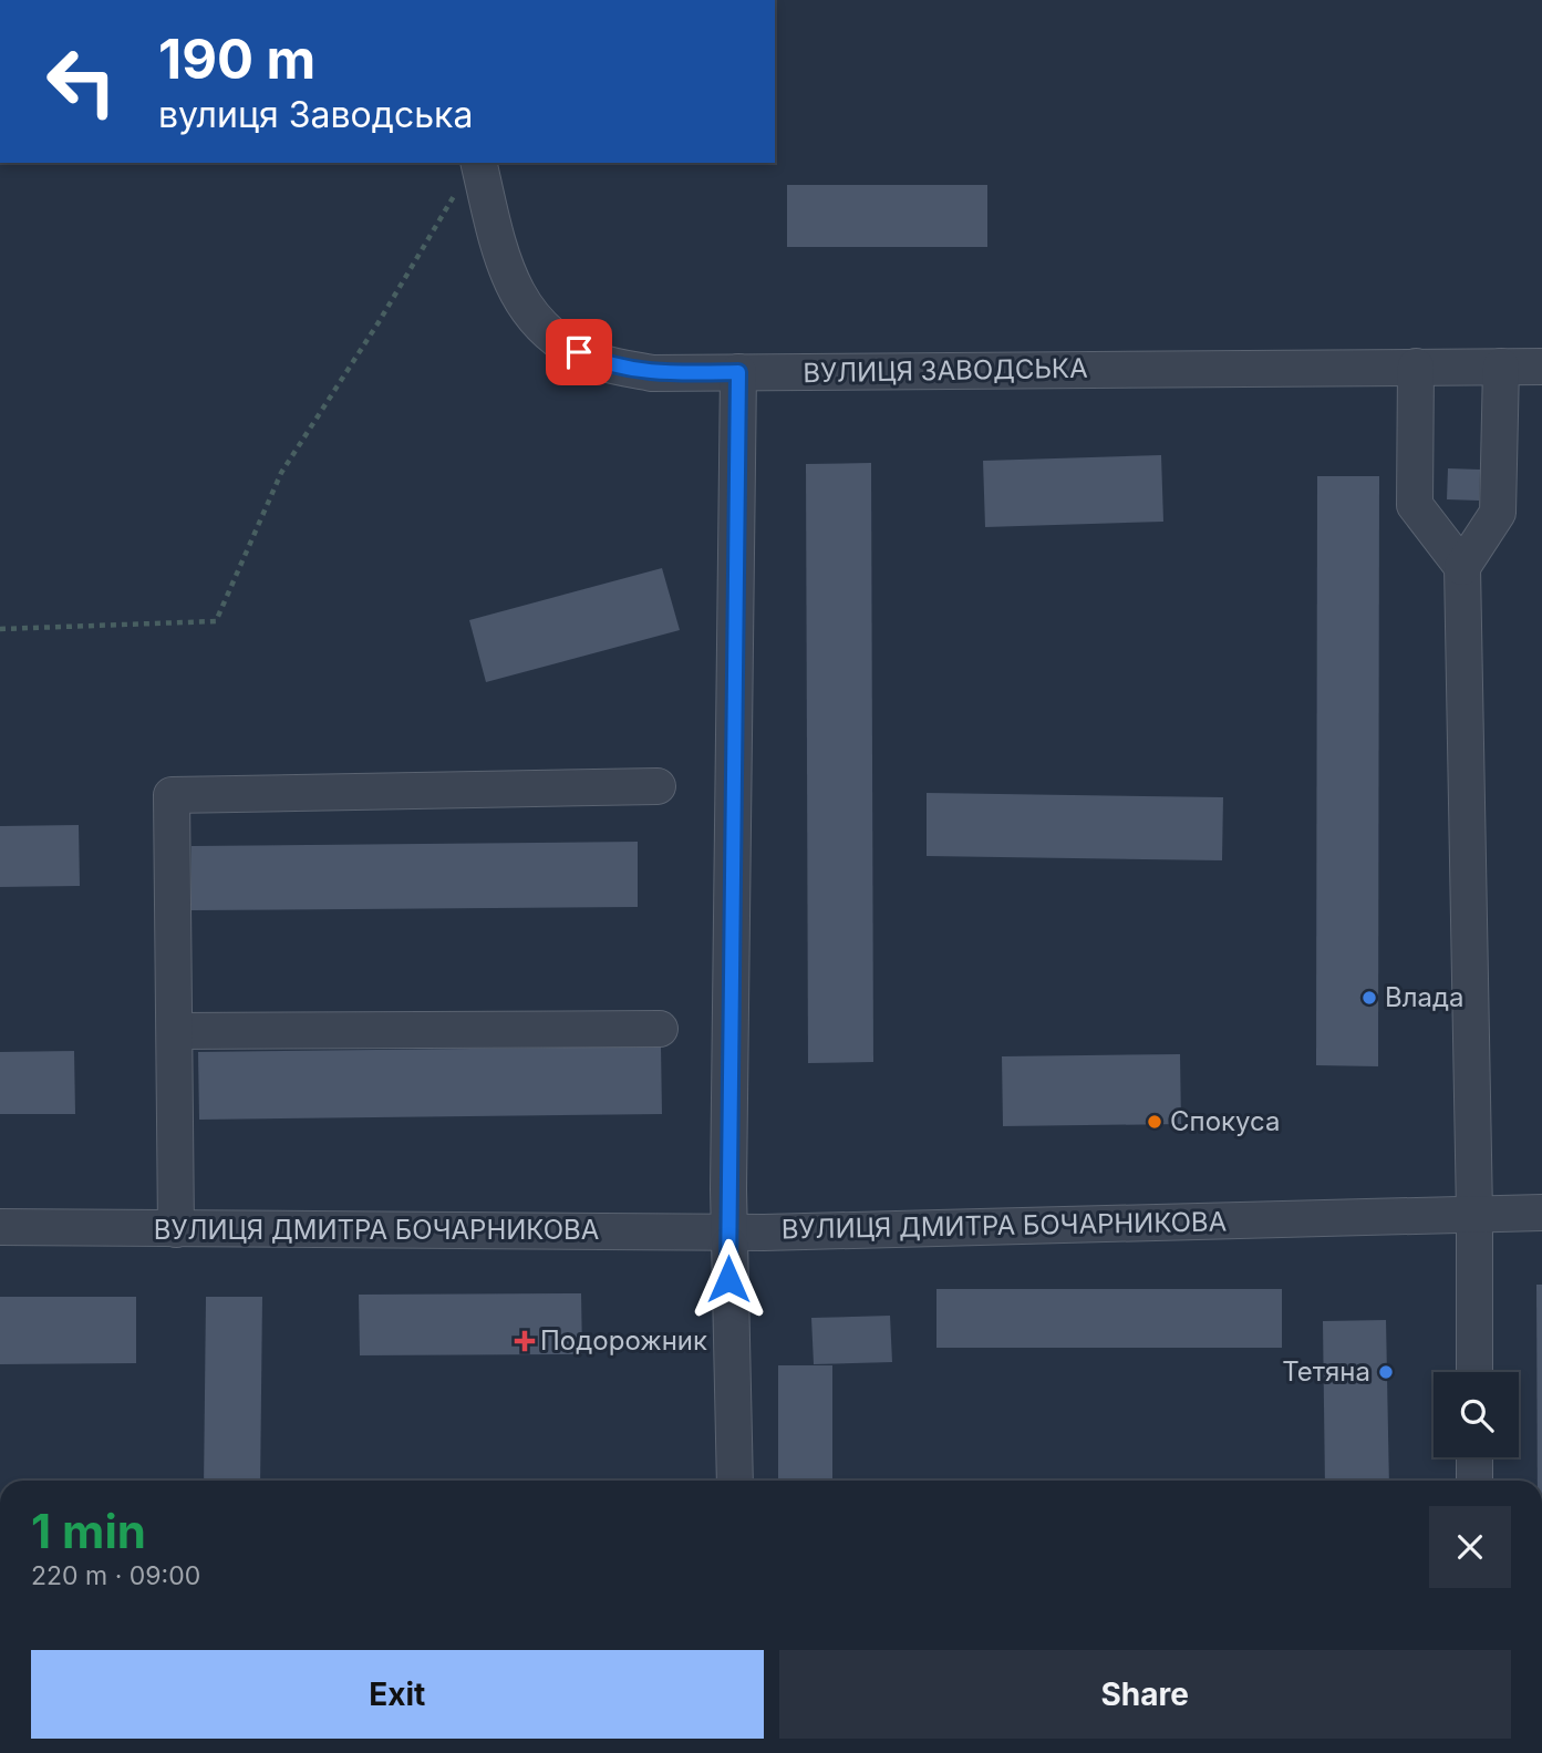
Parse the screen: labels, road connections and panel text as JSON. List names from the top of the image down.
{
  "streets": {
    "street": ["ВУЛИЦЯ ЗАВОДСЬКА", "ВУЛИЦЯ ДМИТРА БОЧАРНИКОВА"]
  },
  "places": {
    "other": ["Влада", "Спокуса", "Тетяна"],
    "health": ["Подорожник"]
  },
  "page": {
    "turn": ["190 m", "вулиця Заводська"],
    "heading": ["1 min", "220 m · 09:00"],
    "buttons": ["Exit", "Share"]
  }
}
